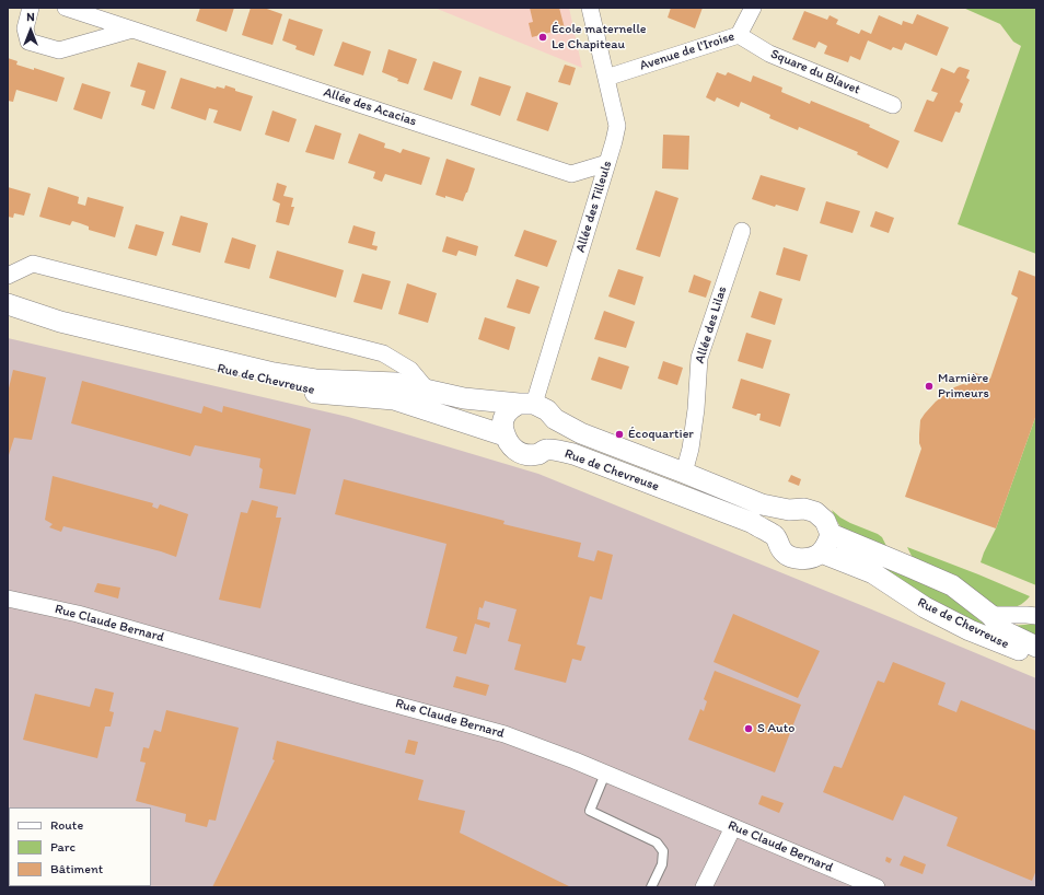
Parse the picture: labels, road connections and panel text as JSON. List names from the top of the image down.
{
  "streets": {
    "street": [
      "Avenue de l'Iroise",
      "Square du Blavet",
      "Allée des Acacias",
      "Allée des Tilleuls",
      "Allée des Lilas",
      "Rue de Chevreuse",
      "Rue Claude Bernard"
    ]
  },
  "crossings": [
    ["Avenue de l'Iroise", "Square du Blavet"],
    ["Avenue de l'Iroise", "Allée des Tilleuls"],
    ["Allée des Acacias", "Allée des Tilleuls"],
    ["Allée des Tilleuls", "Rue de Chevreuse"],
    ["Allée des Lilas", "Rue de Chevreuse"]
  ],
  "places": [
    "École maternelle Le Chapiteau",
    "Marnière Primeurs",
    "Écoquartier",
    "S Auto"
  ],
  "legend": ["Route", "Parc", "Bâtiment"],
  "north": "top"
}
